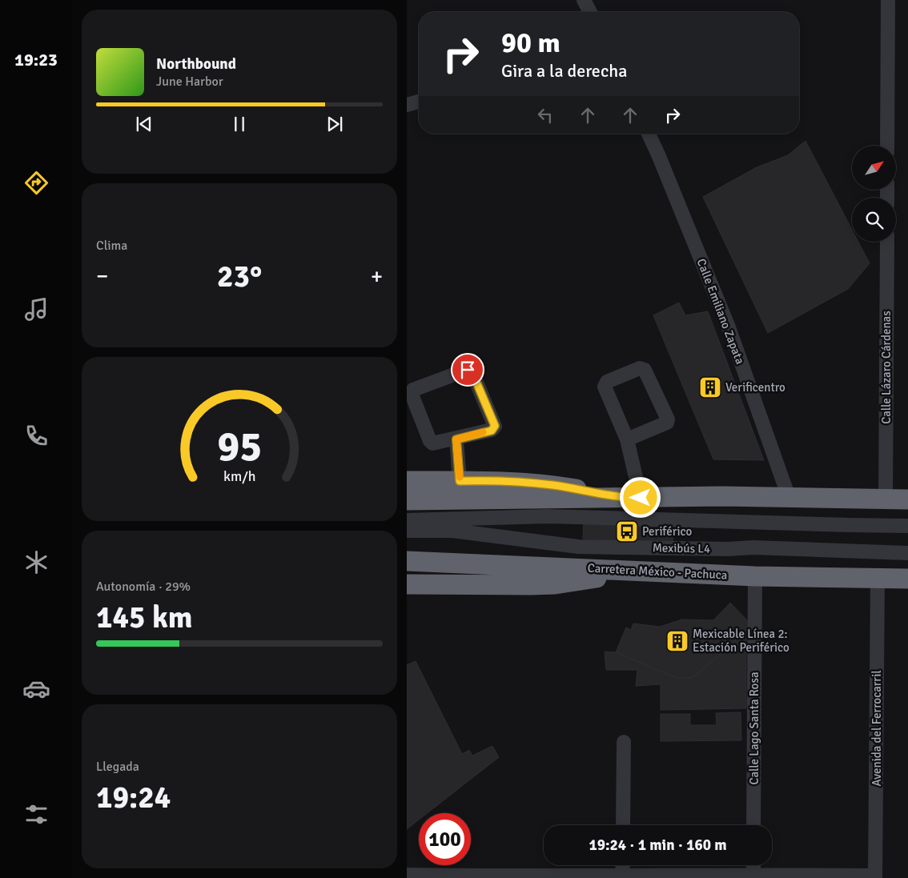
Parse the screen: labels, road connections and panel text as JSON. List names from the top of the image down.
{
  "streets": {
    "highway": ["Carretera México - Pachuca"],
    "street": [
      "Calle Emiliano Zapata",
      "Calle Lázaro Cárdenas",
      "Mexibús L4",
      "Calle Lago Santa Rosa",
      "Avenida del Ferrocarril"
    ]
  },
  "crossings": [
    ["Carretera México - Pachuca", "Calle Lago Santa Rosa"],
    ["Carretera México - Pachuca", "Avenida del Ferrocarril"]
  ],
  "places": {
    "building": ["Verificentro", "Mexicable Línea 2: Estación Periférico"],
    "bus stop": ["Periférico"]
  },
  "north": "top right",
  "page": {
    "tabs": "19:23",
    "turn": ["90 m", "Gira a la derecha"],
    "song": ["Northbound", "June Harbor"],
    "tile": [
      "Clima",
      ["Autonomía · 29%", "145 km"],
      ["Llegada", "19:24"]
    ],
    "heat": ["−", "23°", "+"],
    "limit": "100",
    "trip": "19:24 · 1 min · 160 m",
    "gauge": ["95", "km/h"]
  }
}
